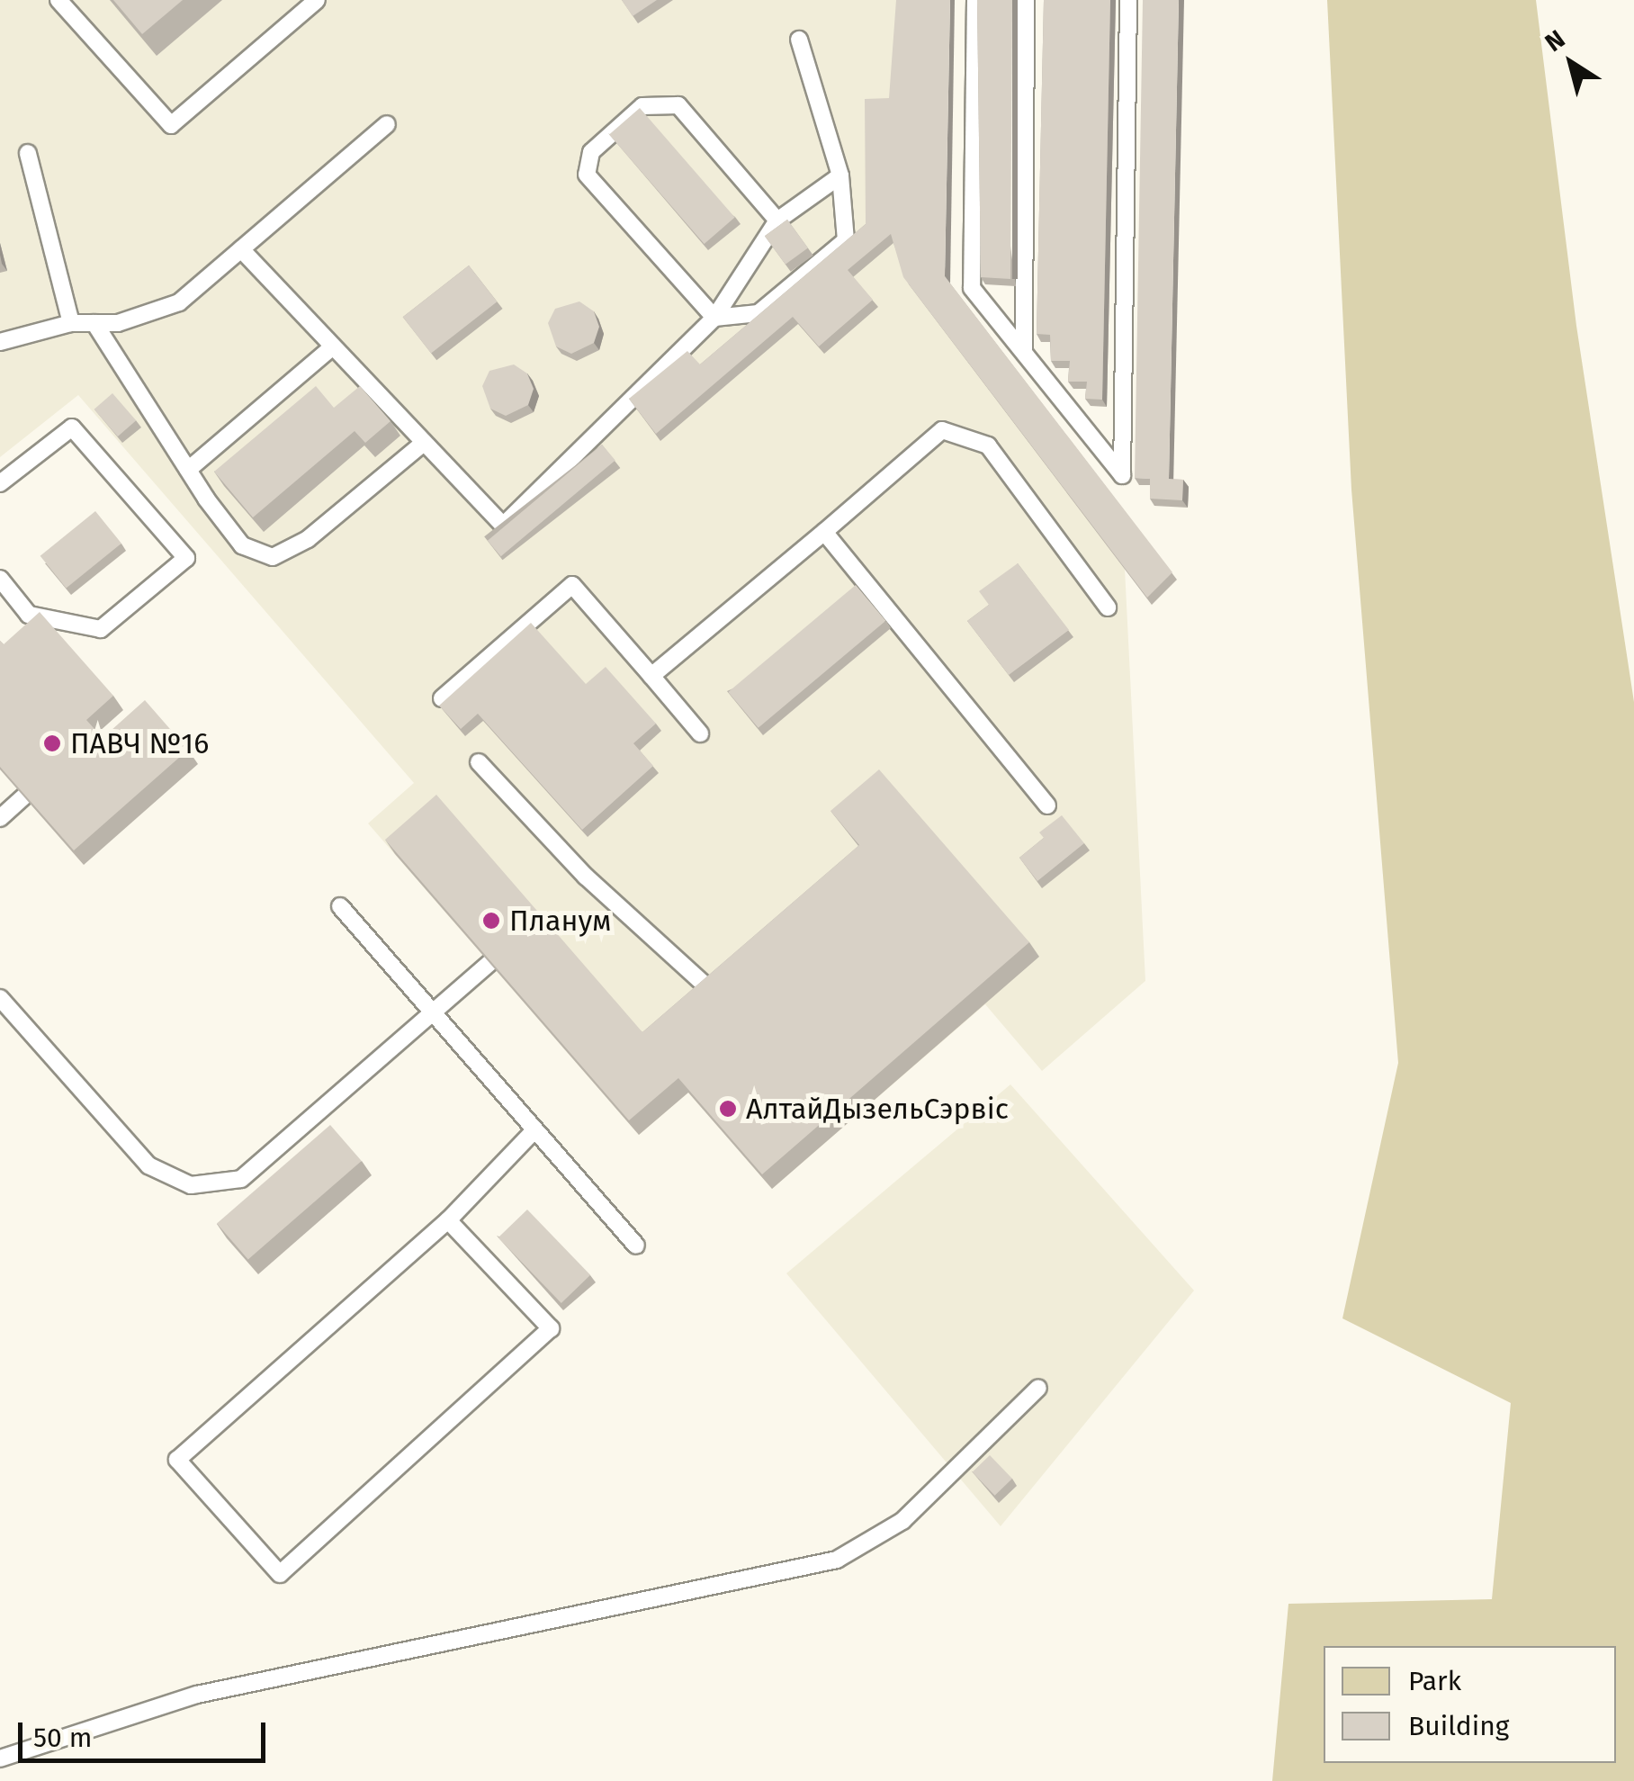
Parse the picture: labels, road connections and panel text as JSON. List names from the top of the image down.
{
  "places": ["ПАВЧ №16", "Планум", "АлтайДызельСэрвіс"],
  "legend": ["Park", "Building"],
  "scale_bar": "50 m",
  "north": "top left"
}
